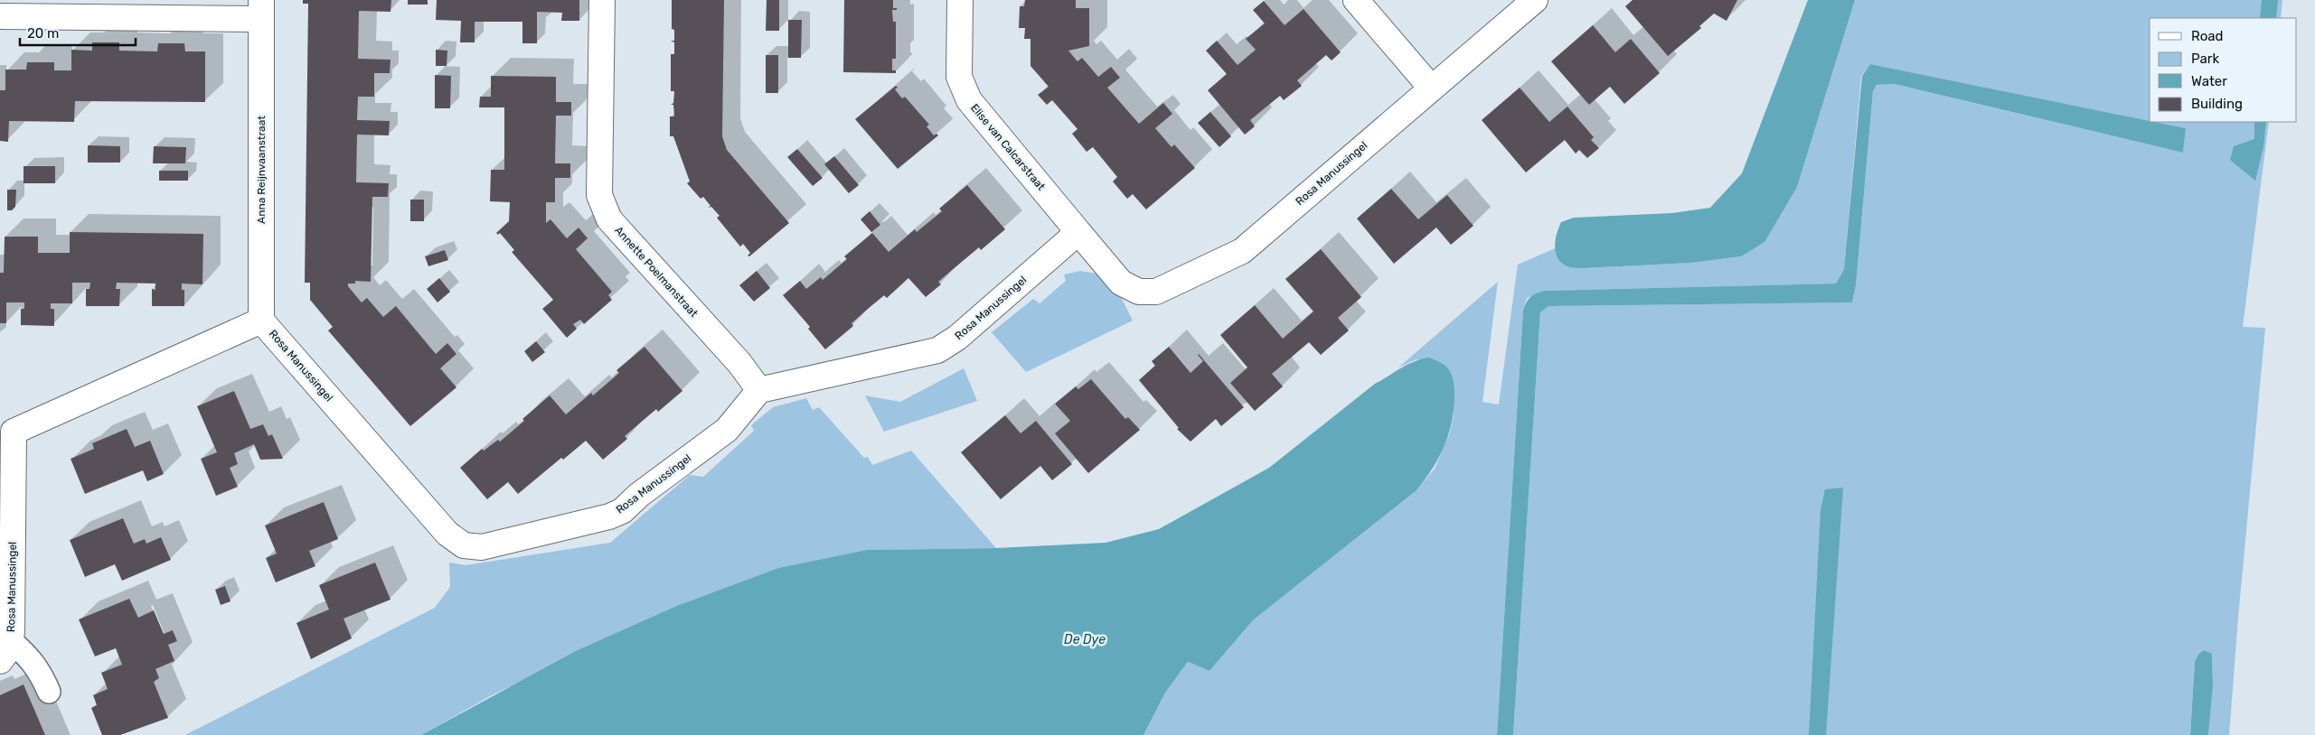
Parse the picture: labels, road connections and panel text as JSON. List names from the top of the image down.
{
  "streets": {
    "street": [
      "Elise van Calcarstraat",
      "Anna Reijnvaanstraat",
      "Rosa Manussingel",
      "Annette Poelmanstraat"
    ]
  },
  "crossings": [
    ["Elise van Calcarstraat", "Rosa Manussingel"],
    ["Anna Reijnvaanstraat", "Rosa Manussingel"],
    ["Rosa Manussingel", "Annette Poelmanstraat"]
  ],
  "water": ["De Dye"],
  "legend": [
    "Road",
    "Park",
    "Water",
    "Building"
  ],
  "scale_bar": "20 m"
}
